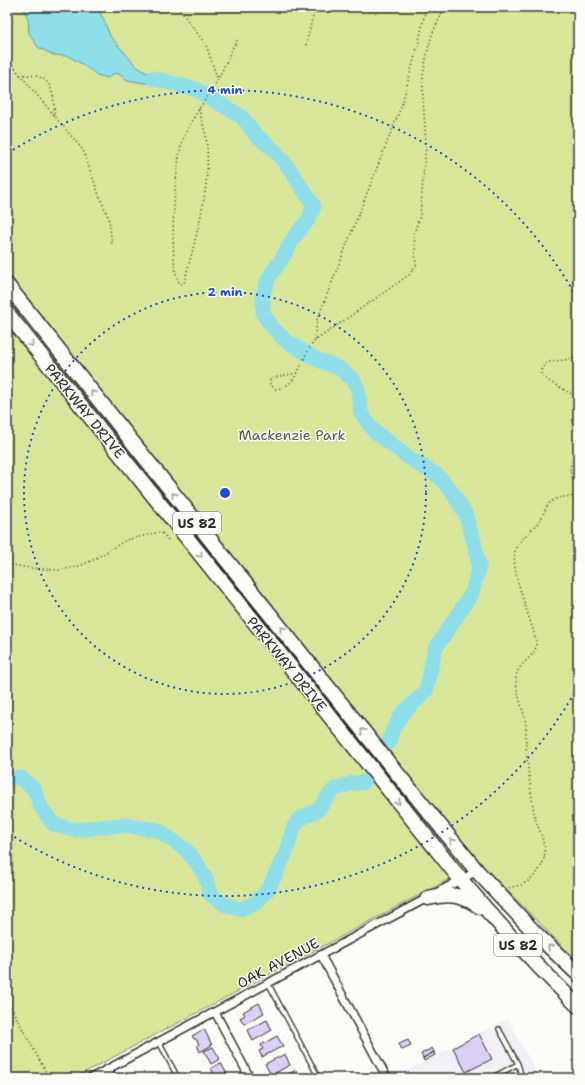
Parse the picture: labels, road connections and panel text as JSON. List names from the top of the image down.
{
  "streets": {
    "highway": ["PARKWAY DRIVE", "US 82"],
    "street": ["OAK AVENUE"]
  },
  "crossings": [
    ["PARKWAY DRIVE", "OAK AVENUE"]
  ],
  "parks": ["Mackenzie Park"],
  "rings": ["4 min", "2 min"]
}
